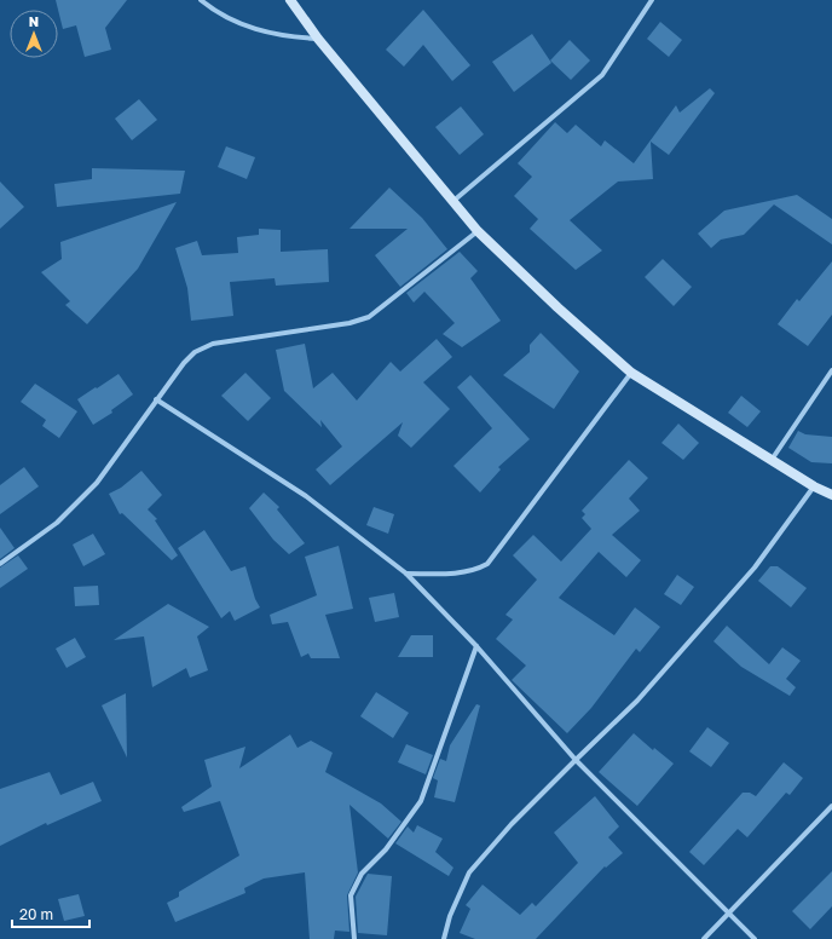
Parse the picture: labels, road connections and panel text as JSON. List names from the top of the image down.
{
  "scale_bar": "20 m",
  "north": "top"
}
